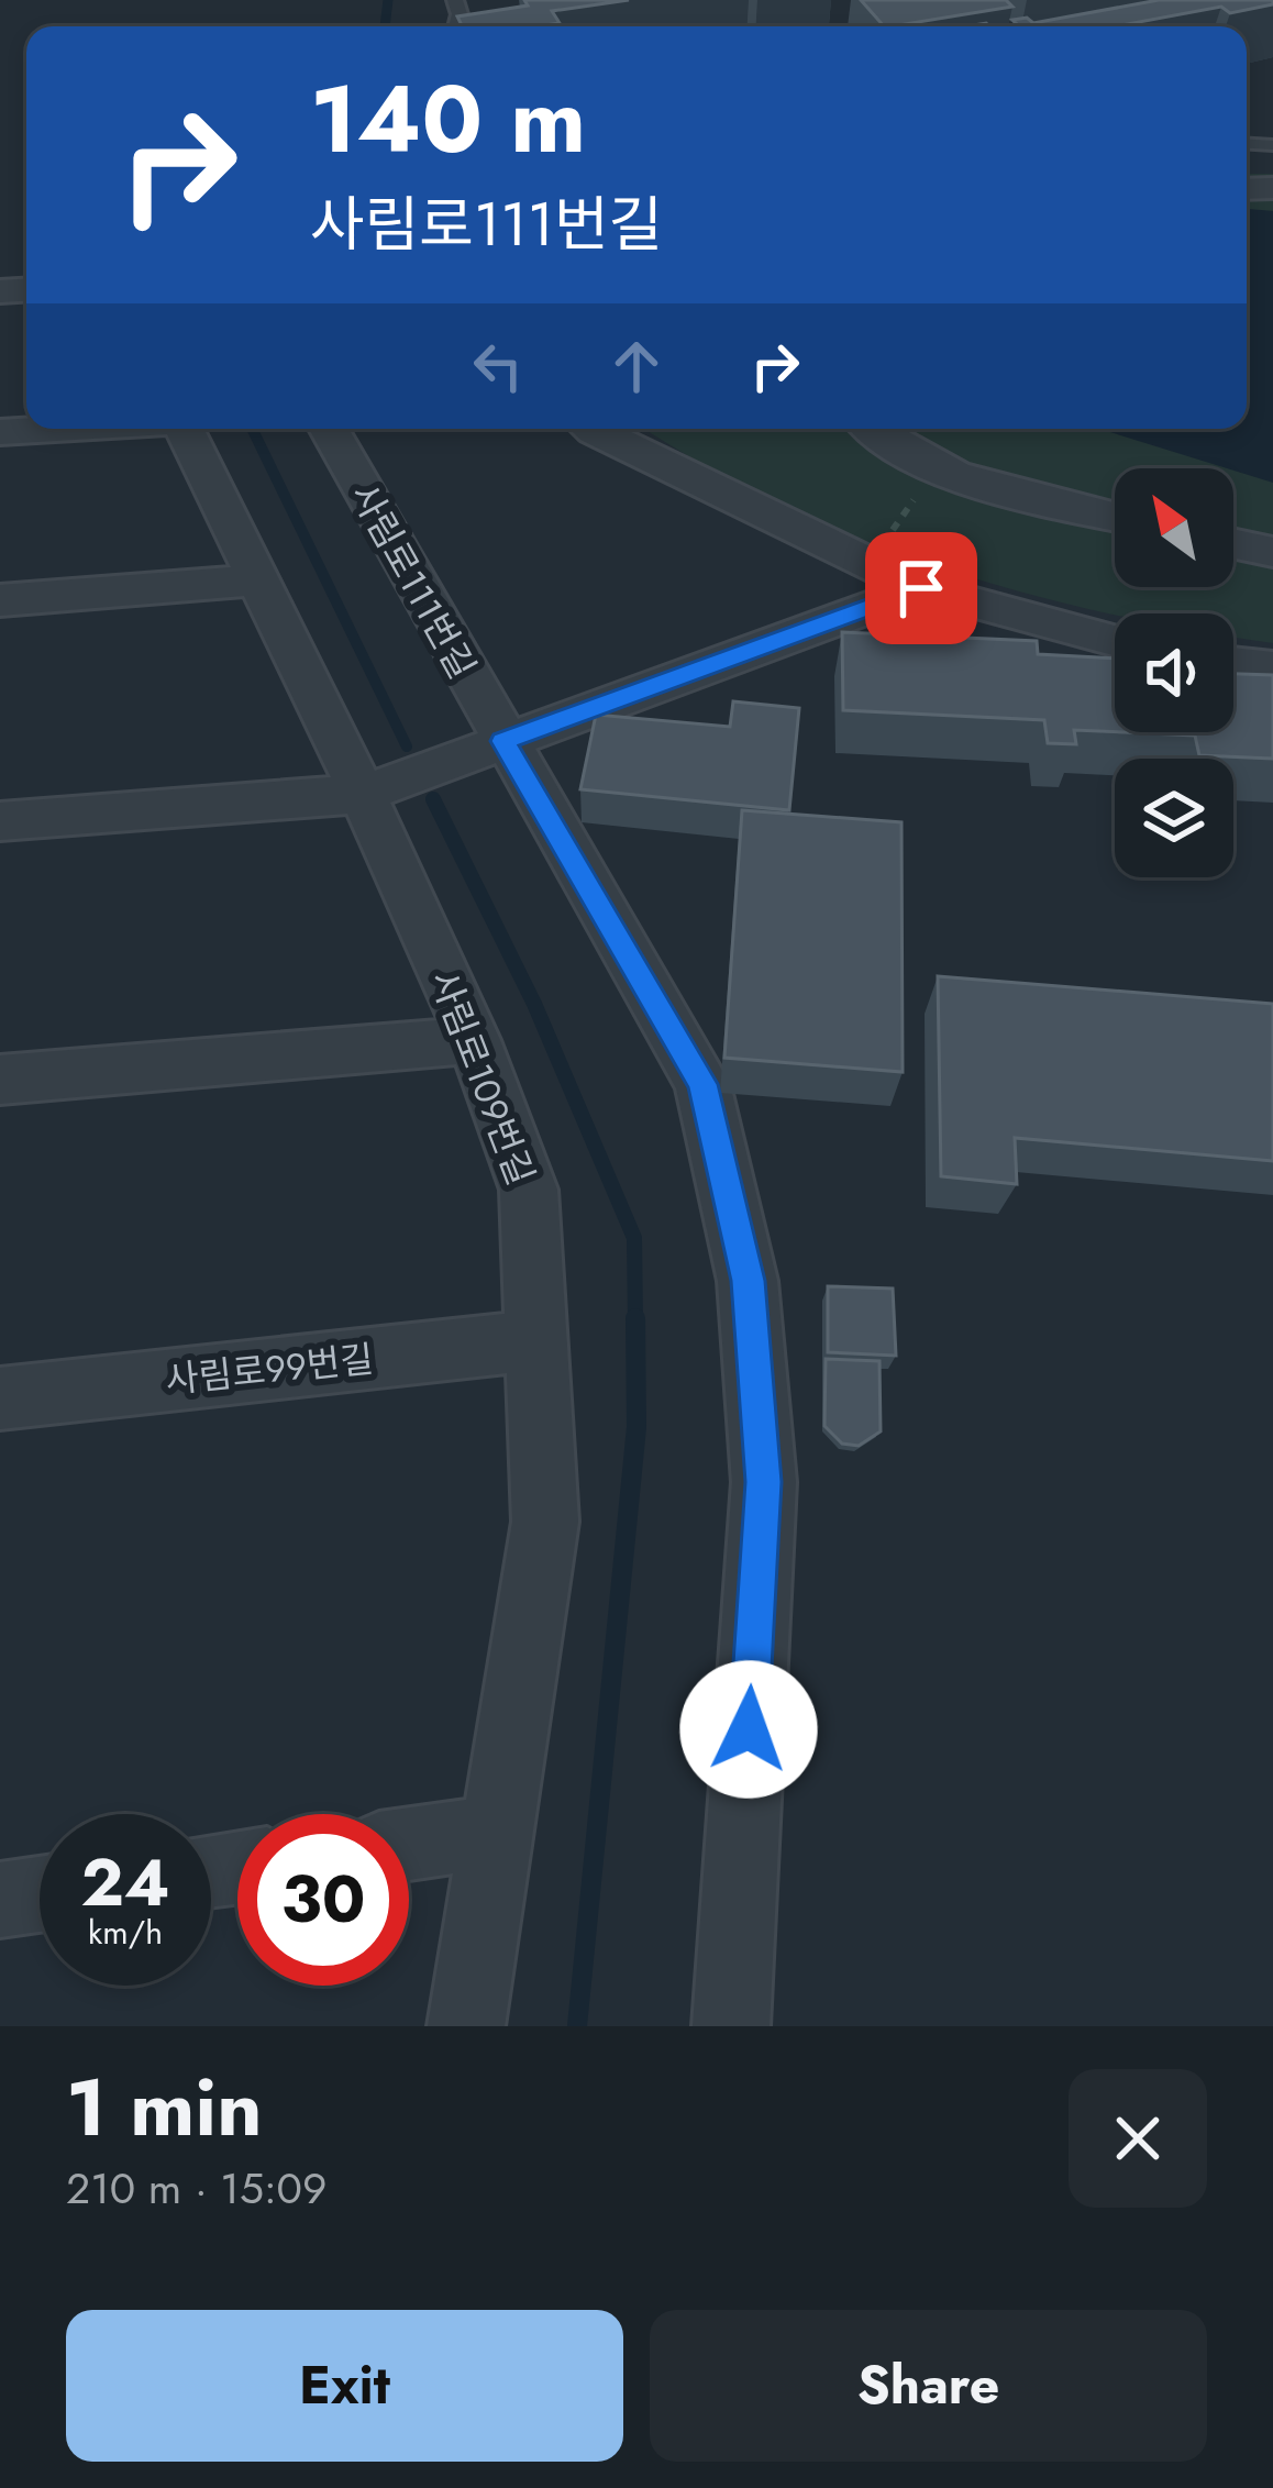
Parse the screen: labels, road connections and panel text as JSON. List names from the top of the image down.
{
  "streets": {
    "street": ["사림로111번길", "사림로109번길", "사림로99번길"]
  },
  "crossings": [
    ["사림로109번길", "사림로99번길"]
  ],
  "north": "top left",
  "page": {
    "turn": ["140 m", "사림로111번길"],
    "speed": "24 km/h",
    "limit": "30",
    "heading": ["1 min", "210 m · 15:09"],
    "buttons": ["Exit", "Share"]
  }
}
